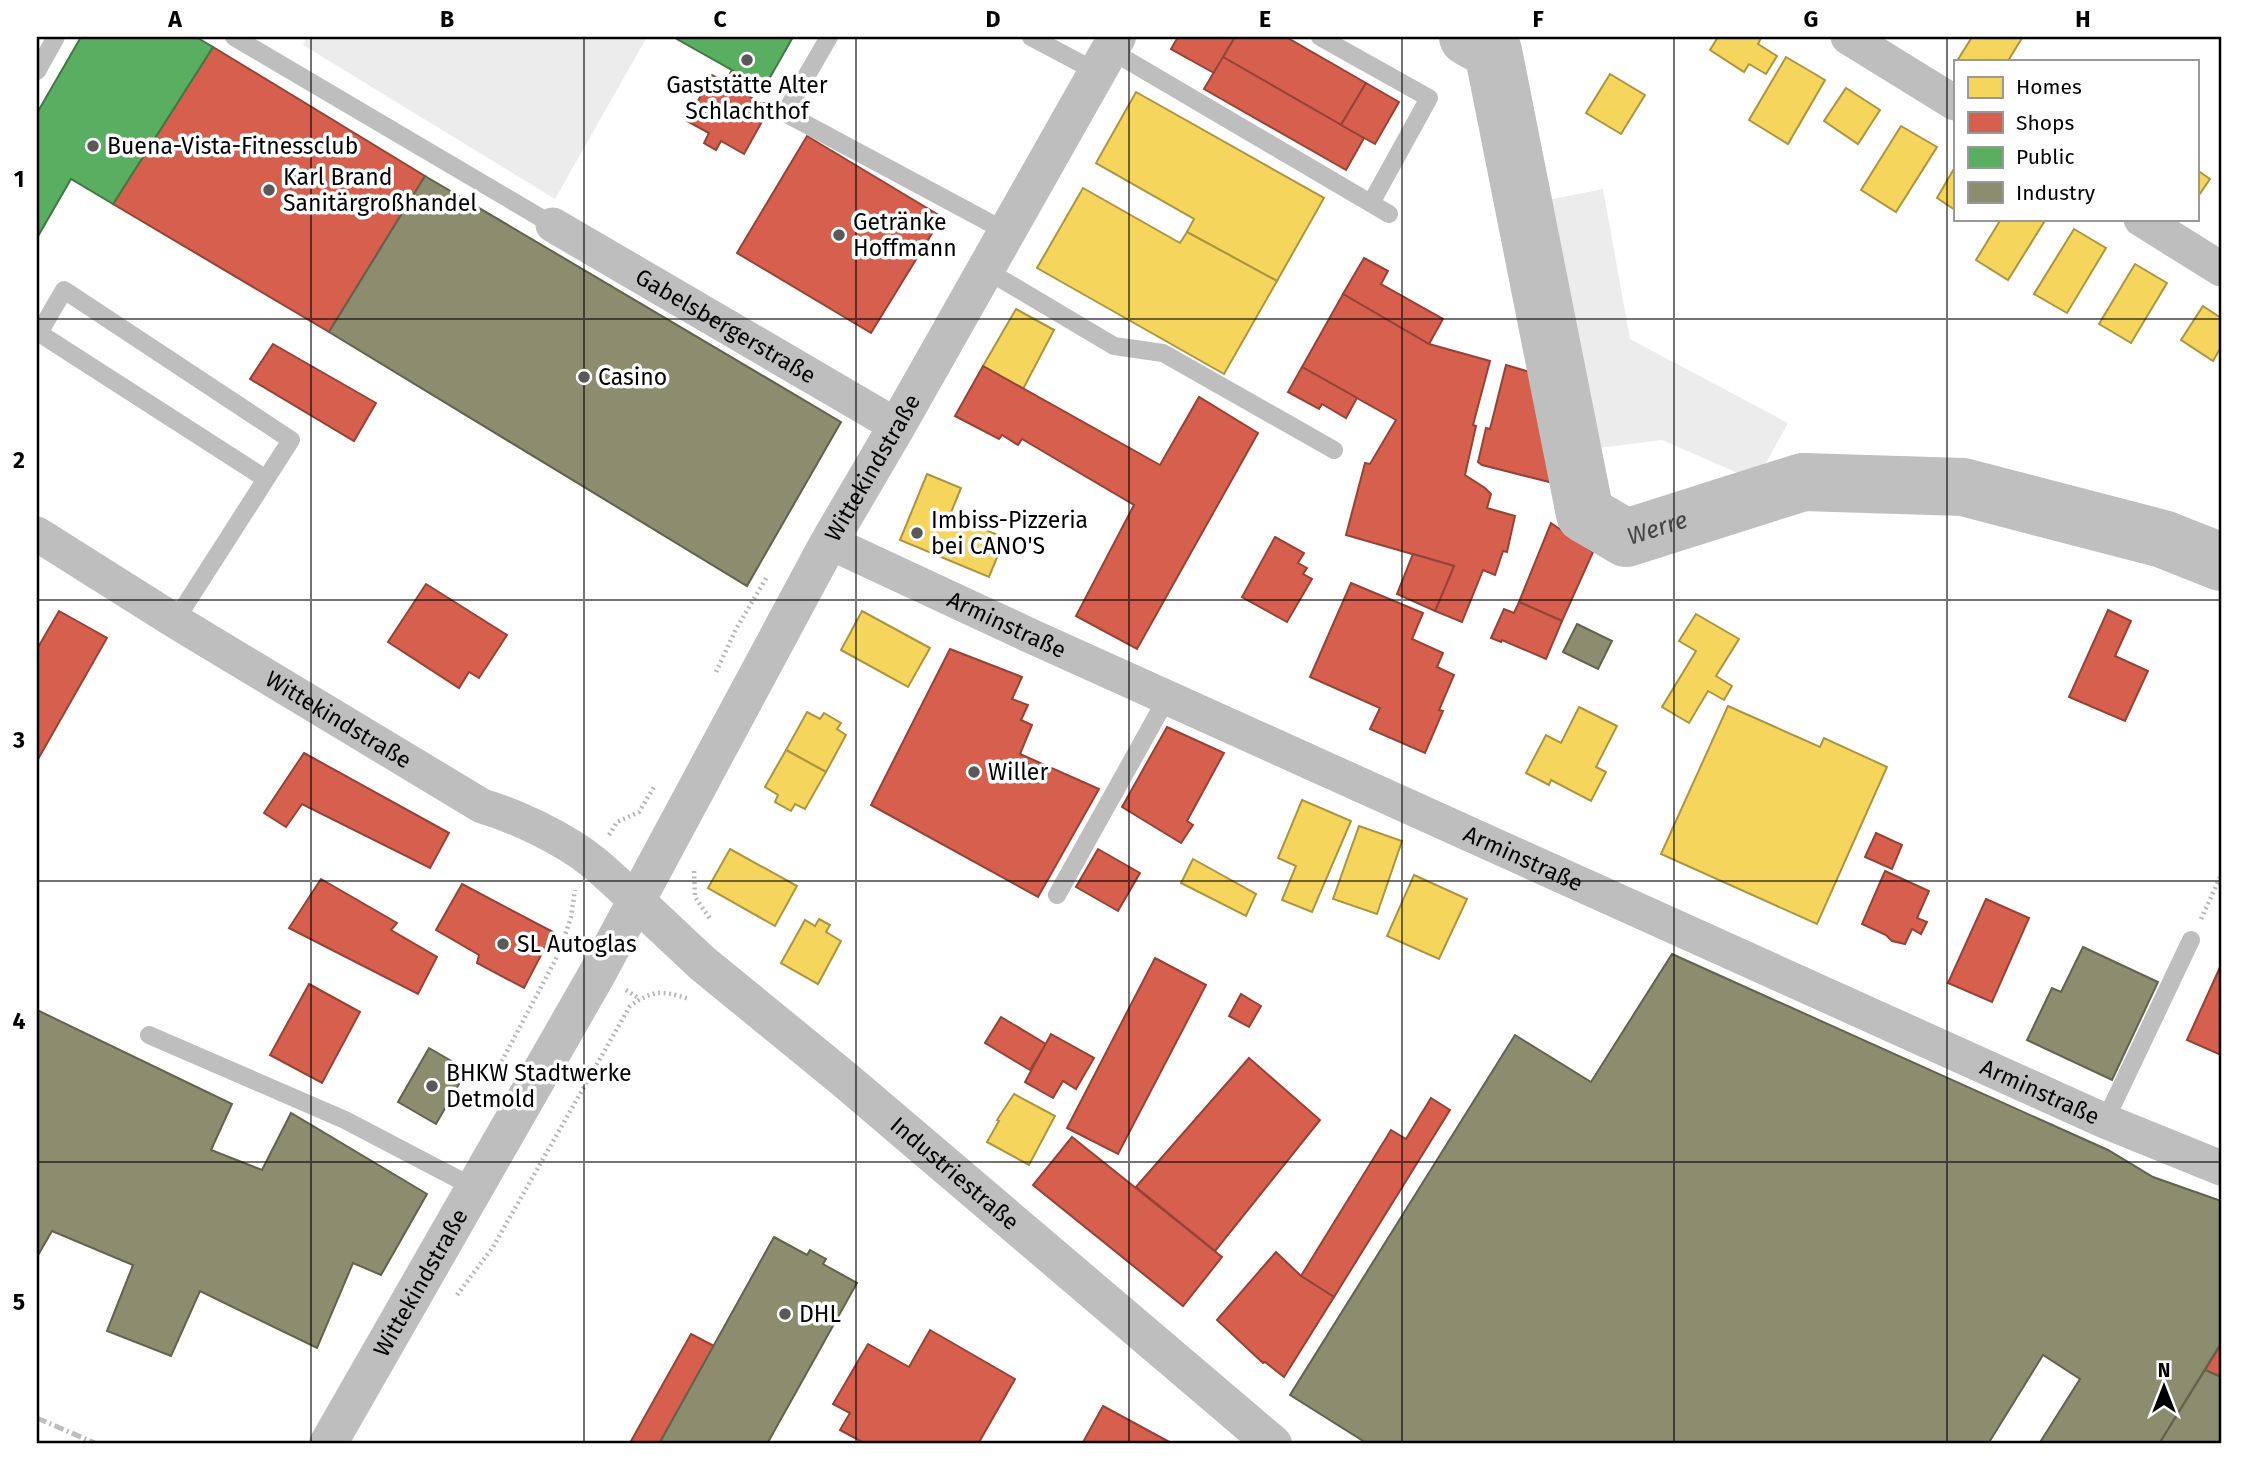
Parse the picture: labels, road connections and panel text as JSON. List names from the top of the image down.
{
  "streets": {
    "street": [
      "Gabelsbergerstraße",
      "Wittekindstraße",
      "Arminstraße",
      "Industriestraße"
    ]
  },
  "crossings": [
    ["Gabelsbergerstraße", "Wittekindstraße"],
    ["Wittekindstraße", "Arminstraße"],
    ["Wittekindstraße", "Industriestraße"]
  ],
  "water": ["Werre"],
  "places": [
    "Gaststätte Alter Schlachthof",
    "Buena-Vista-Fitnessclub",
    "Karl Brand Sanitärgroßhandel",
    "Getränke Hoffmann",
    "Casino",
    "Imbiss-Pizzeria bei CANO'S",
    "Willer",
    "SL Autoglas",
    "BHKW Stadtwerke Detmold",
    "DHL"
  ],
  "legend": [
    "Homes",
    "Shops",
    "Public",
    "Industry"
  ],
  "north": "top",
  "grid": {
    "columns": [
      "A",
      "B",
      "C",
      "D",
      "E",
      "F",
      "G",
      "H"
    ],
    "rows": [
      "1",
      "2",
      "3",
      "4",
      "5"
    ]
  }
}
